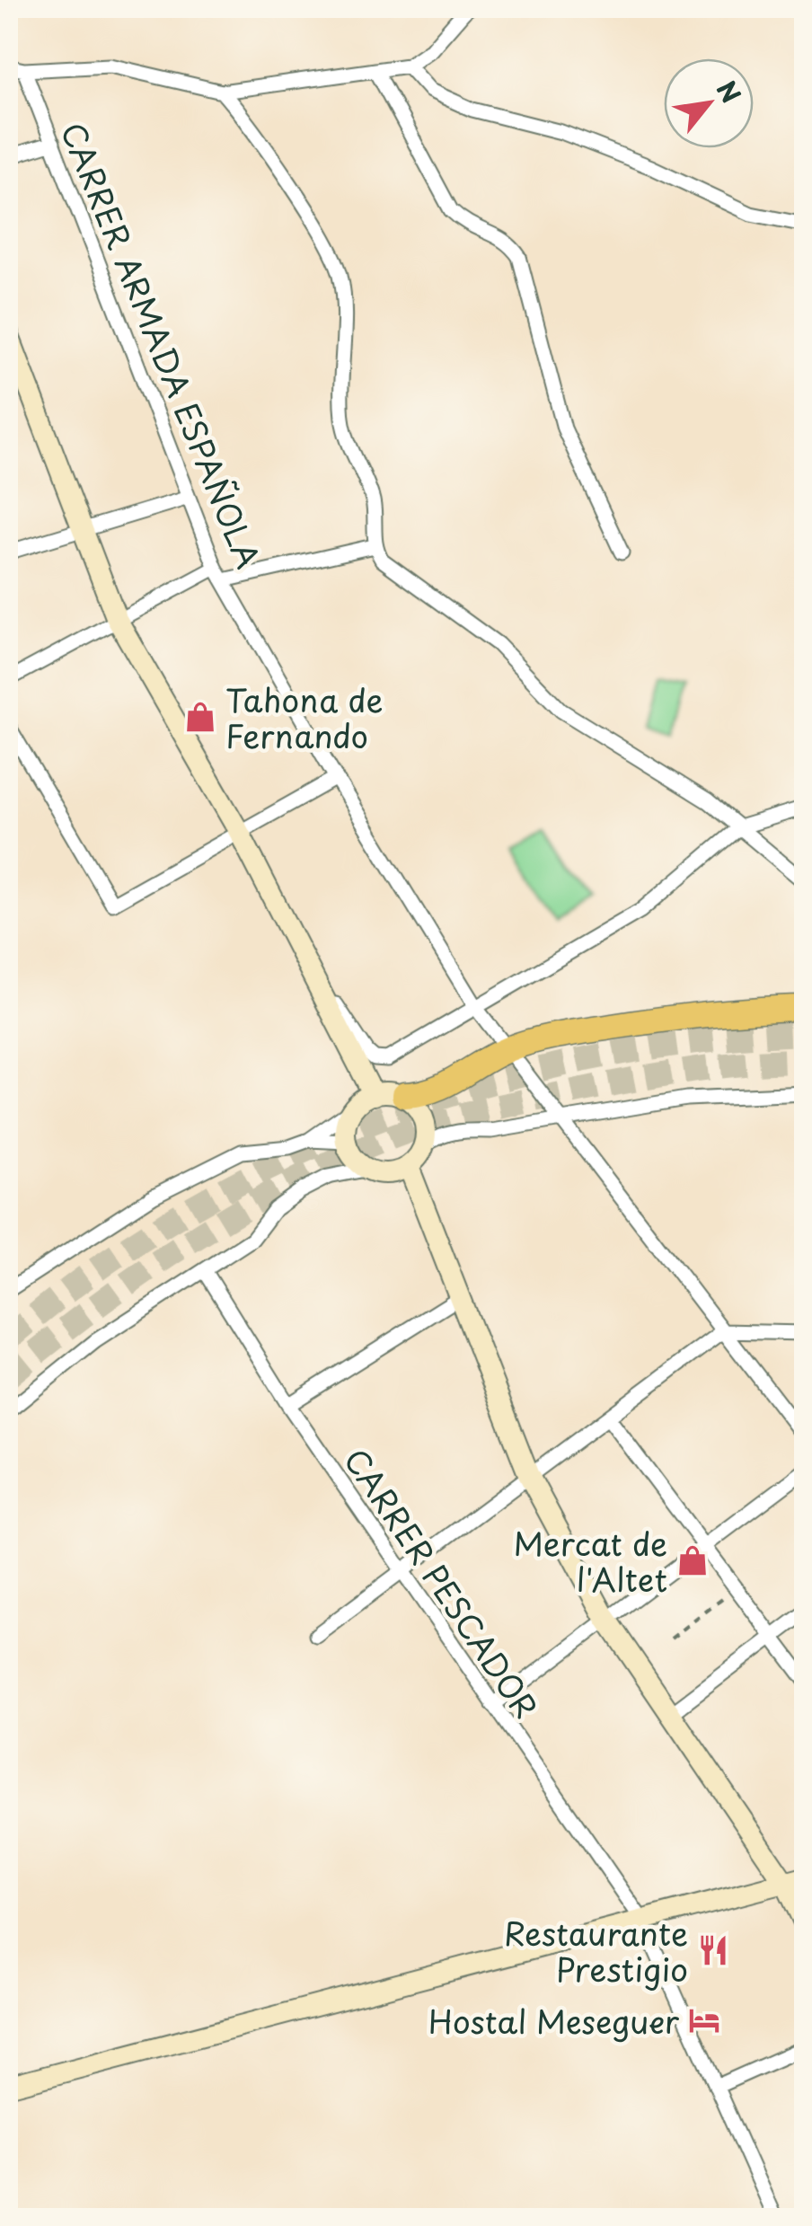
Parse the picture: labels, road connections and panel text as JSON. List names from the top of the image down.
{
  "streets": {
    "street": ["CARRER ARMADA ESPAÑOLA", "CARRER PESCADOR"]
  },
  "places": {
    "shop": ["Tahona de Fernando", "Mercat de l'Altet"],
    "restaurant": ["Restaurante Prestigio"],
    "hotel": ["Hostal Meseguer"]
  },
  "north": "top right"
}
